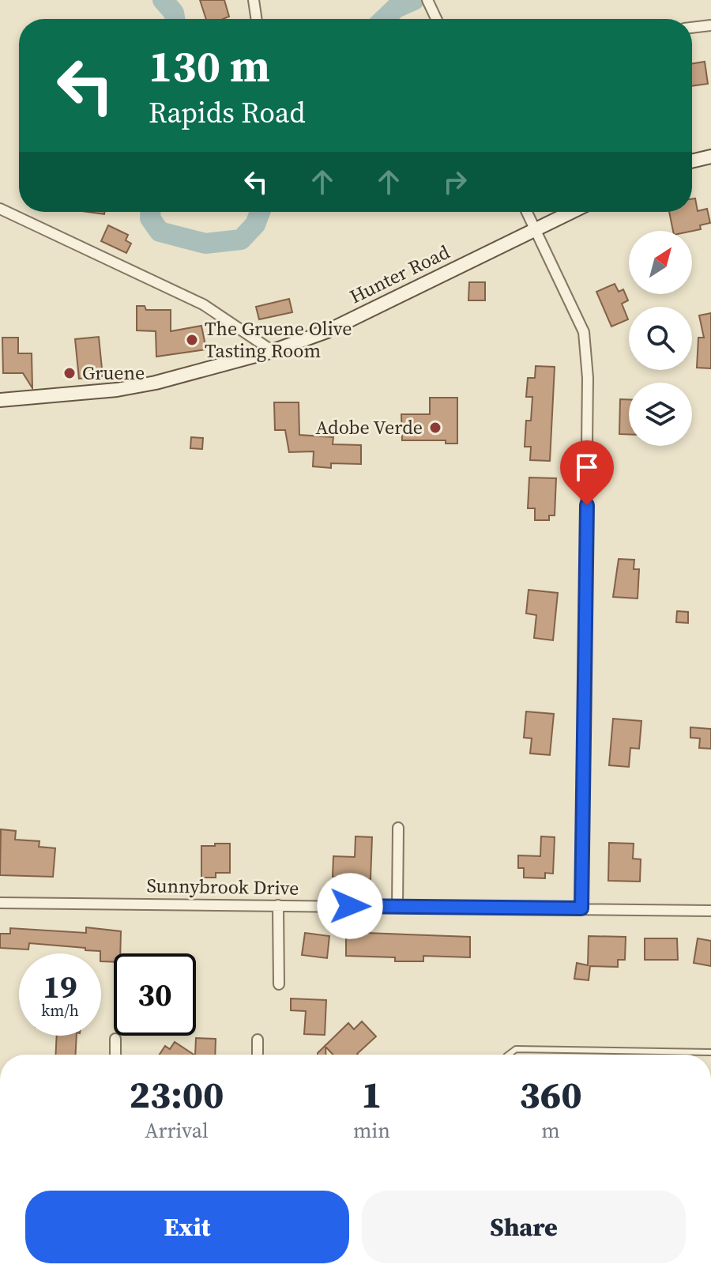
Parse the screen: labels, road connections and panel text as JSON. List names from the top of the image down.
{
  "streets": {
    "street": ["Hunter Road", "Sunnybrook Drive"]
  },
  "places": ["The Gruene Olive Tasting Room", "Gruene", "Adobe Verde"],
  "north": "top right",
  "page": {
    "turn": ["130 m", "Rapids Road"],
    "speed": "19 km/h",
    "limit": "30",
    "eta": [
      "23:00",
      "Arrival",
      "1",
      "min",
      "360",
      "m"
    ],
    "buttons": ["Exit", "Share"]
  }
}
